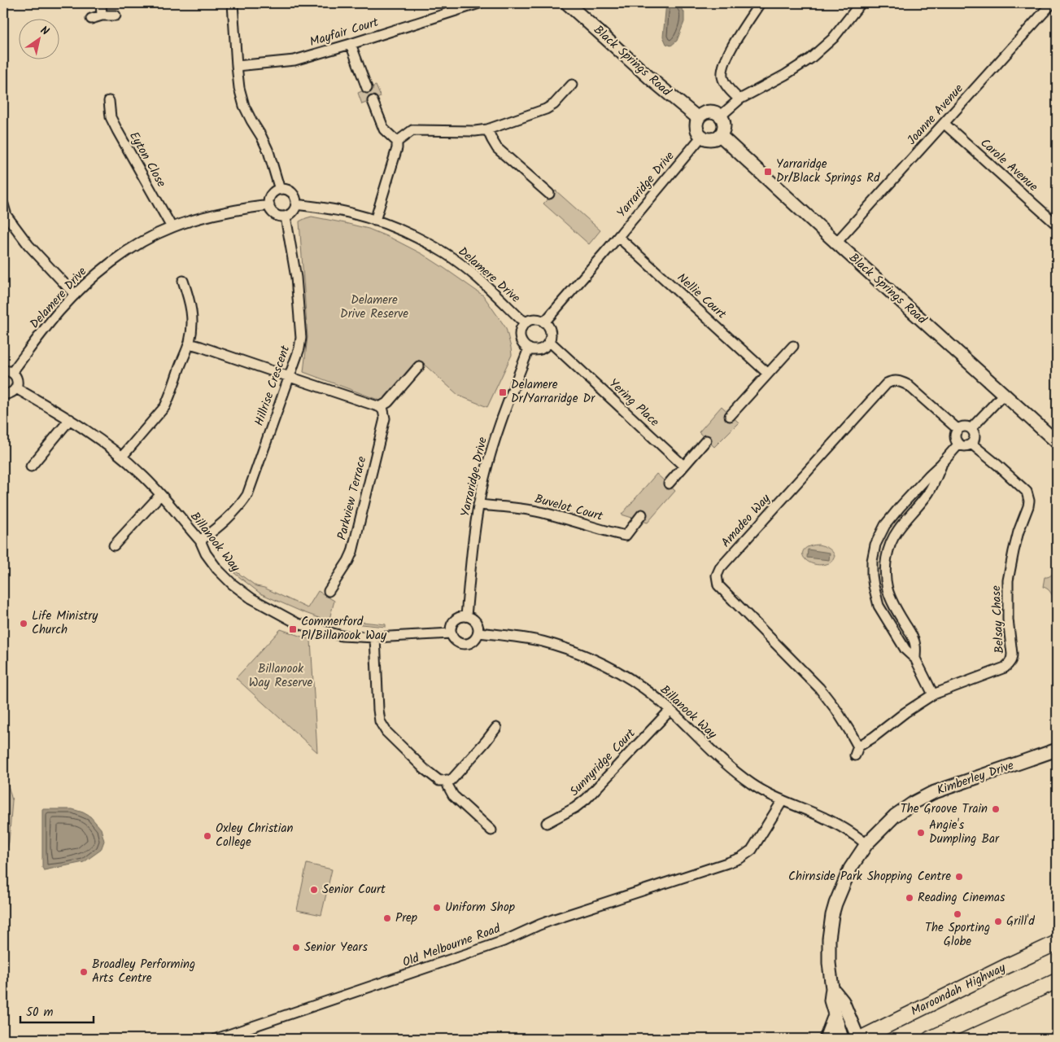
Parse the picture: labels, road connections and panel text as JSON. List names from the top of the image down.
{
  "streets": {
    "highway": ["Maroondah Highway"],
    "main road": ["Black Springs Road", "Kimberley Drive"],
    "street": [
      "Mayfair Court",
      "Joanne Avenue",
      "Eyton Close",
      "Carole Avenue",
      "Yarraridge Drive",
      "Delamere Drive",
      "Nellie Court",
      "Hillrise Crescent",
      "Yering Place",
      "Parkview Terrace",
      "Buvelot Court",
      "Amadeo Way",
      "Billanook Way",
      "Belsay Chase",
      "Sunnyridge Court",
      "Old Melbourne Road"
    ]
  },
  "crossings": [
    ["Black Springs Road", "Joanne Avenue"],
    ["Black Springs Road", "Yarraridge Drive"],
    ["Joanne Avenue", "Carole Avenue"],
    ["Eyton Close", "Delamere Drive"],
    ["Yarraridge Drive", "Delamere Drive"],
    ["Yarraridge Drive", "Nellie Court"],
    ["Yarraridge Drive", "Yering Place"],
    ["Yarraridge Drive", "Buvelot Court"],
    ["Yarraridge Drive", "Billanook Way"],
    ["Delamere Drive", "Hillrise Crescent"],
    ["Delamere Drive", "Yering Place"],
    ["Hillrise Crescent", "Billanook Way"],
    ["Amadeo Way", "Belsay Chase"],
    ["Billanook Way", "Sunnyridge Court"],
    ["Billanook Way", "Kimberley Drive"],
    ["Billanook Way", "Old Melbourne Road"],
    ["Kimberley Drive", "Maroondah Highway"]
  ],
  "parks": ["Delamere Drive Reserve", "Billanook Way Reserve"],
  "places": {
    "transit": ["Yarraridge Dr/Black Springs Rd", "Delamere Dr/Yarraridge Dr", "Commerford Pl/Billanook Way"],
    "other": [
      "Life Ministry Church",
      "The Groove Train",
      "Angie's Dumpling Bar",
      "Oxley Christian College",
      "Chirnside Park Shopping Centre",
      "Senior Court",
      "Reading Cinemas",
      "Uniform Shop",
      "The Sporting Globe",
      "Prep",
      "Grill'd",
      "Senior Years",
      "Broadley Performing Arts Centre"
    ]
  },
  "scale_bar": "50 m",
  "north": "top right"
}
